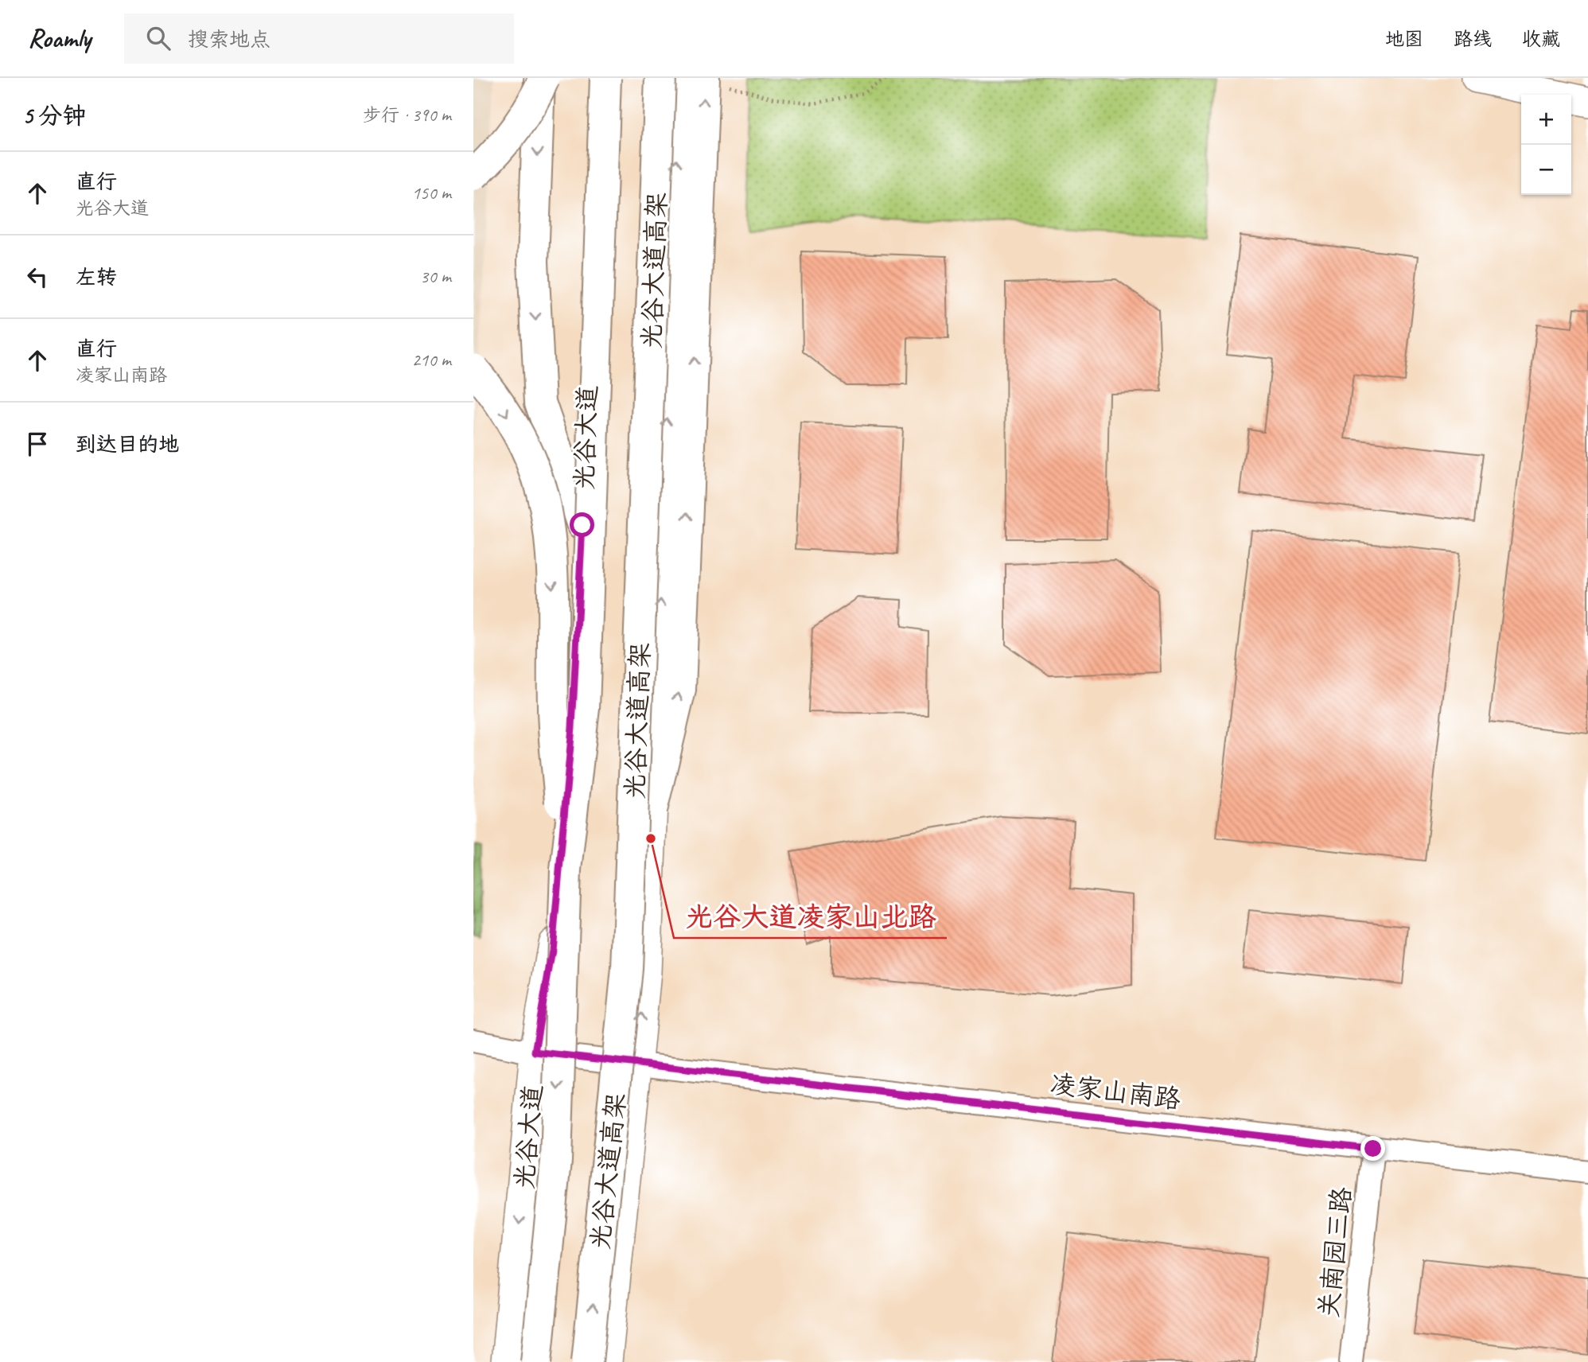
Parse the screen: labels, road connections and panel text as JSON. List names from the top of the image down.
{
  "streets": {
    "highway": ["光谷大道高架"],
    "main road": ["光谷大道"],
    "street": ["凌家山南路", "关南园三路"]
  },
  "crossings": [
    ["光谷大道", "凌家山南路"],
    ["凌家山南路", "关南园三路"]
  ],
  "places": ["光谷大道凌家山北路"],
  "page": {
    "header": "Roamly",
    "search": "搜索地点",
    "nav": ["地图", "路线", "收藏"],
    "heading": ["5 分钟", "步行 · 390 m"],
    "map_buttons": ["+", "−"],
    "list": [
      ["直行", "光谷大道", "150 m"],
      ["左转", "30 m"],
      ["直行", "凌家山南路", "210 m"],
      "到达目的地"
    ]
  }
}
